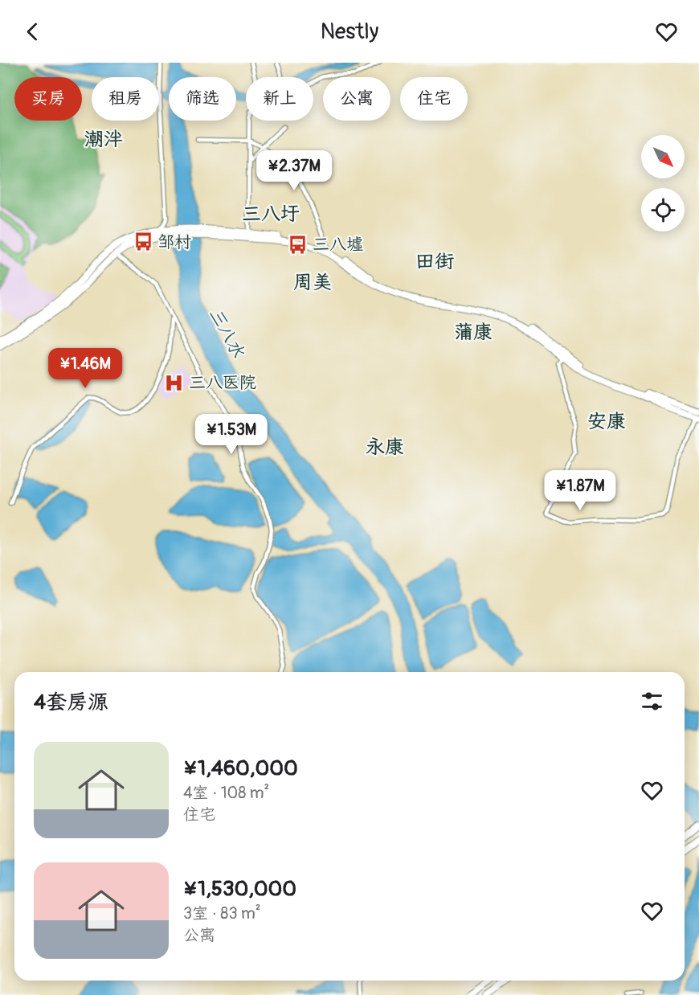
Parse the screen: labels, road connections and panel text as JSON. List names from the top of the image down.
{
  "districts": [
    "潮泮",
    "三八圩",
    "田街",
    "周美",
    "蒲康",
    "安康",
    "永康"
  ],
  "water": ["三八水"],
  "places": {
    "bus stop": ["邹村", "三八墟"],
    "hospital": ["三八医院"]
  },
  "north": "bottom right",
  "page": {
    "header": "Nestly",
    "chip": [
      "买房",
      "租房",
      "筛选",
      "新上",
      "公寓",
      "住宅"
    ],
    "price": [
      "¥2.37M",
      "¥1.46M",
      "¥1.53M",
      "¥1.87M"
    ],
    "heading": "4套房源",
    "list": [
      {
        "name": "¥1,460,000",
        "note": "4室 · 108 m² · 住宅"
      },
      {
        "name": "¥1,530,000",
        "note": "3室 · 83 m² · 公寓"
      }
    ]
  }
}
